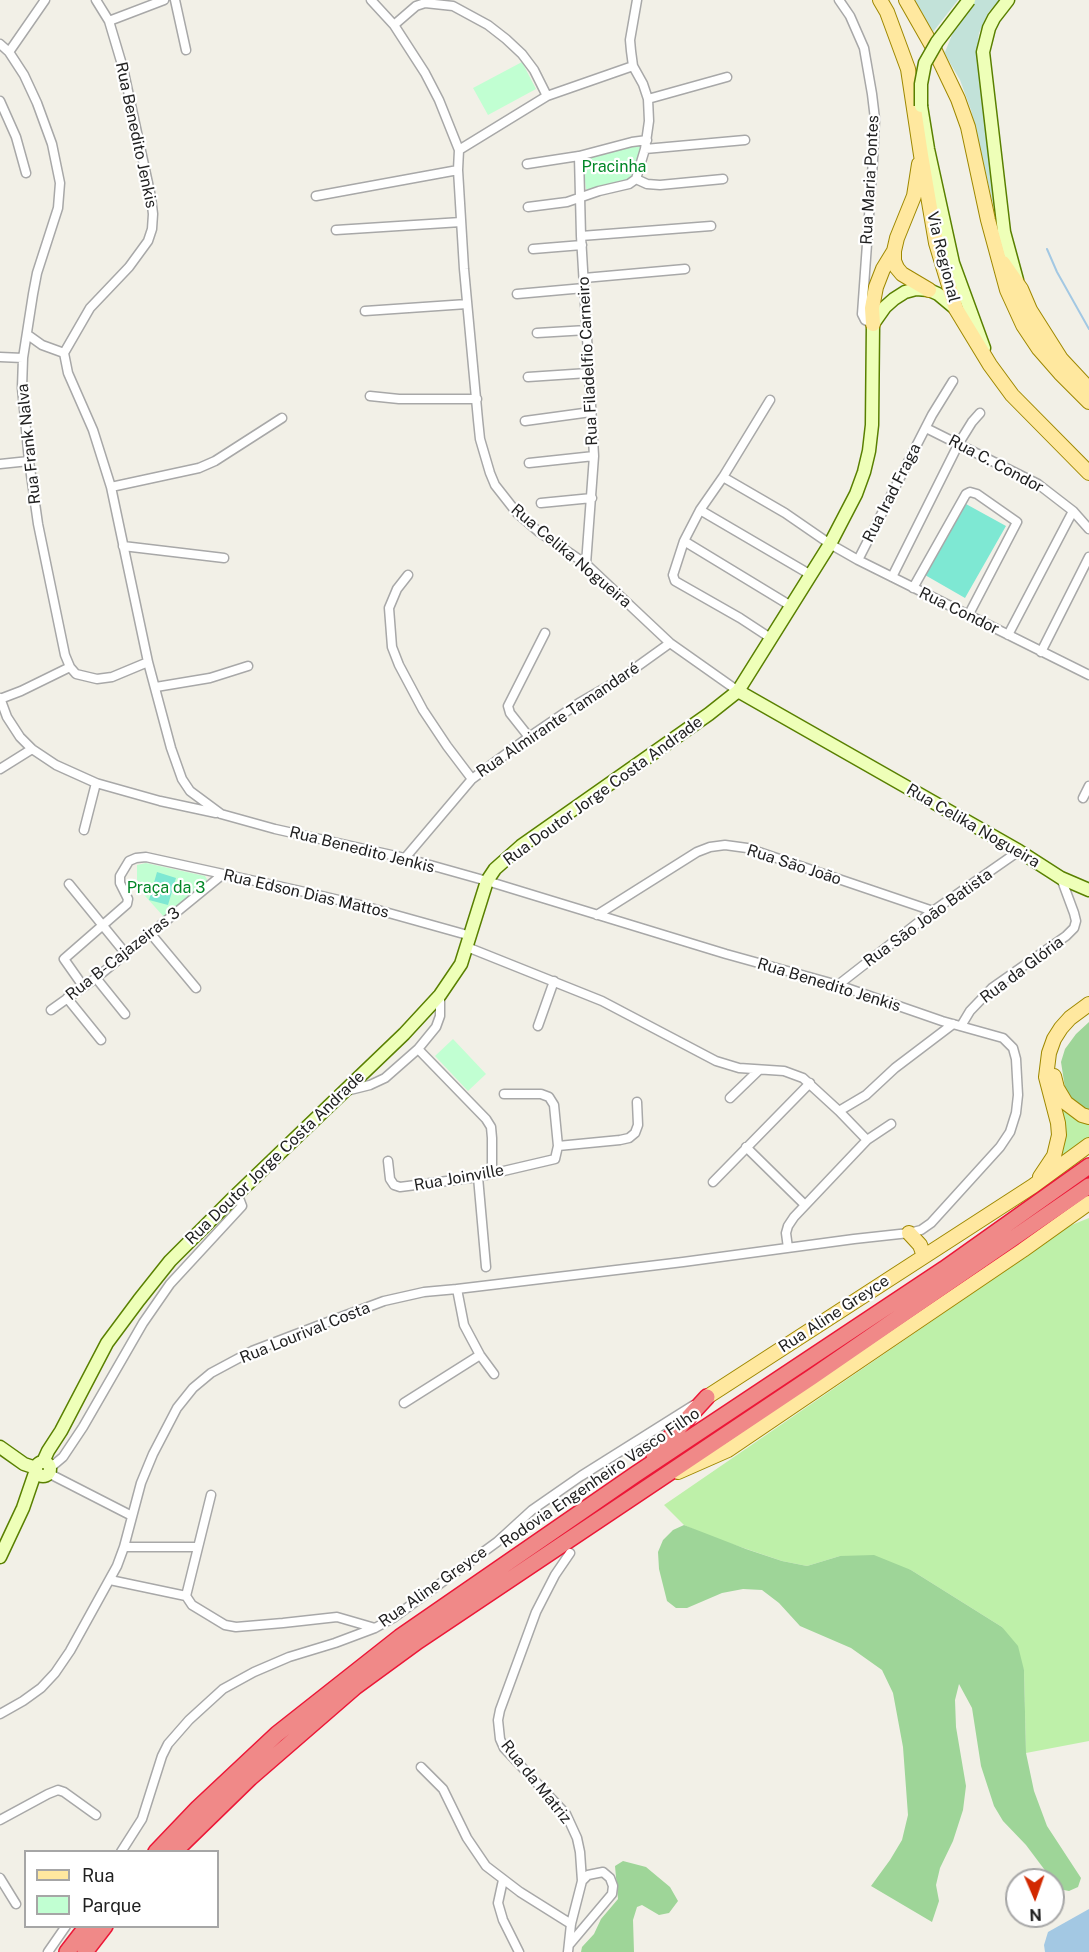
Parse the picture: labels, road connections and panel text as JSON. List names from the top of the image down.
{
  "streets": {
    "highway": ["Rodovia Engenheiro Vasco Filho"],
    "main road": [
      "Via Regional",
      "Rua Celika Nogueira",
      "Rua Doutor Jorge Costa Andrade",
      "Rua Aline Greyce"
    ],
    "street": [
      "Rua Benedito Jenkis",
      "Rua Maria Pontes",
      "Rua Filadelfio Carneiro",
      "Rua Frank Nalva",
      "Rua C. Condor",
      "Rua Irad Fraga",
      "Rua Condor",
      "Rua Almirante Tamandaré",
      "Rua São João",
      "Rua Edson Dias Mattos",
      "Rua São João Batista",
      "Rua B-Cajazeiras 3",
      "Rua da Glória",
      "Rua Joinville",
      "Rua Lourival Costa",
      "Rua da Matriz"
    ]
  },
  "crossings": [
    ["Rua Benedito Jenkis", "Rua Almirante Tamandaré"],
    ["Rua Benedito Jenkis", "Rua Doutor Jorge Costa Andrade"],
    ["Rua Benedito Jenkis", "Rua São João"],
    ["Rua Benedito Jenkis", "Rua São João Batista"],
    ["Rua Benedito Jenkis", "Rua da Glória"],
    ["Rua Benedito Jenkis", "Rua Lourival Costa"],
    ["Rua Maria Pontes", "Rua Doutor Jorge Costa Andrade"],
    ["Rua Filadelfio Carneiro", "Rua Celika Nogueira"],
    ["Rua C. Condor", "Rua Irad Fraga"],
    ["Rua Irad Fraga", "Rua Condor"],
    ["Rua Celika Nogueira", "Rua Almirante Tamandaré"],
    ["Rua Celika Nogueira", "Rua Doutor Jorge Costa Andrade"],
    ["Rua Celika Nogueira", "Rua São João Batista"],
    ["Rua Celika Nogueira", "Rua da Glória"],
    ["Rua Condor", "Rua Doutor Jorge Costa Andrade"],
    ["Rua Doutor Jorge Costa Andrade", "Rua Edson Dias Mattos"],
    ["Rua São João", "Rua São João Batista"],
    ["Rua Edson Dias Mattos", "Rua B-Cajazeiras 3"]
  ],
  "parks": ["Pracinha", "Praça da 3"],
  "legend": ["Rua", "Parque"],
  "north": "bottom"
}
